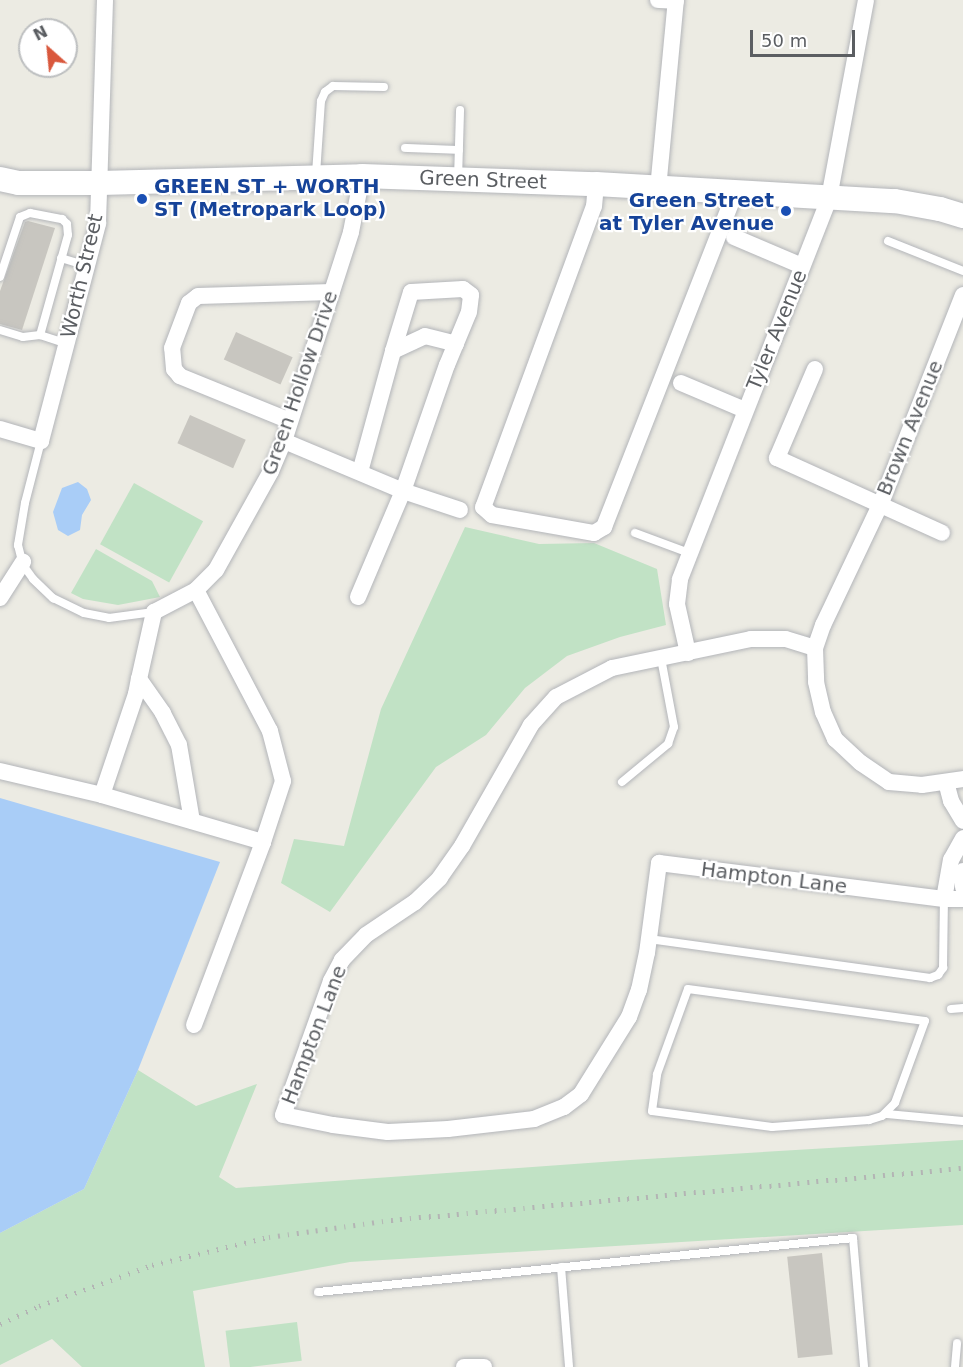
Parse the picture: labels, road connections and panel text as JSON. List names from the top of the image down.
{
  "streets": {
    "street": [
      "Green Street",
      "Worth Street",
      "Tyler Avenue",
      "Green Hollow Drive",
      "Brown Avenue",
      "Hampton Lane"
    ]
  },
  "crossings": [
    ["Green Street", "Worth Street"],
    ["Green Street", "Tyler Avenue"],
    ["Green Street", "Green Hollow Drive"],
    ["Tyler Avenue", "Hampton Lane"],
    ["Brown Avenue", "Hampton Lane"]
  ],
  "places": ["GREEN ST + WORTH ST (Metropark Loop)", "Green Street at Tyler Avenue"],
  "scale_bar": "50 m",
  "north": "top left"
}
